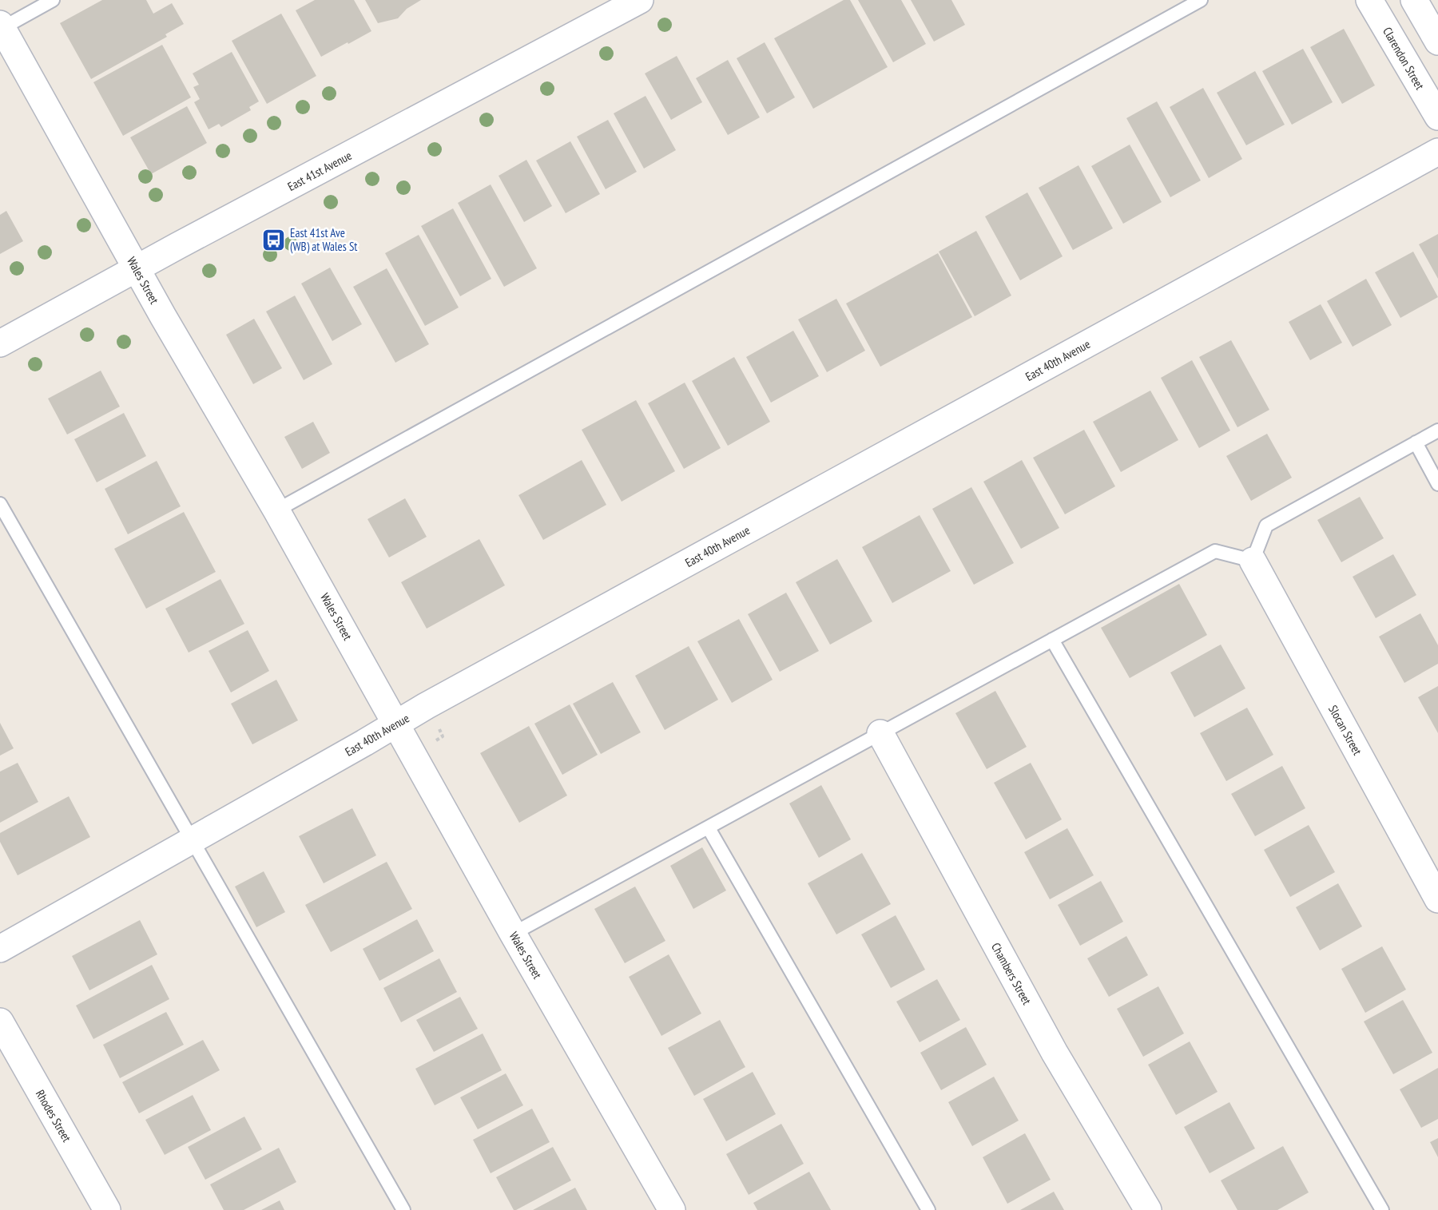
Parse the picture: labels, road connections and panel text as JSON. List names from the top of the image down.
{
  "streets": {
    "street": [
      "Clarendon Street",
      "East 41st Avenue",
      "Wales Street",
      "East 40th Avenue",
      "Slocan Street",
      "Chambers Street",
      "Rhodes Street"
    ]
  },
  "crossings": [
    ["East 41st Avenue", "Wales Street"],
    ["Wales Street", "East 40th Avenue"]
  ],
  "places": {
    "bus stop": ["East 41st Ave (WB) at Wales St"]
  }
}
